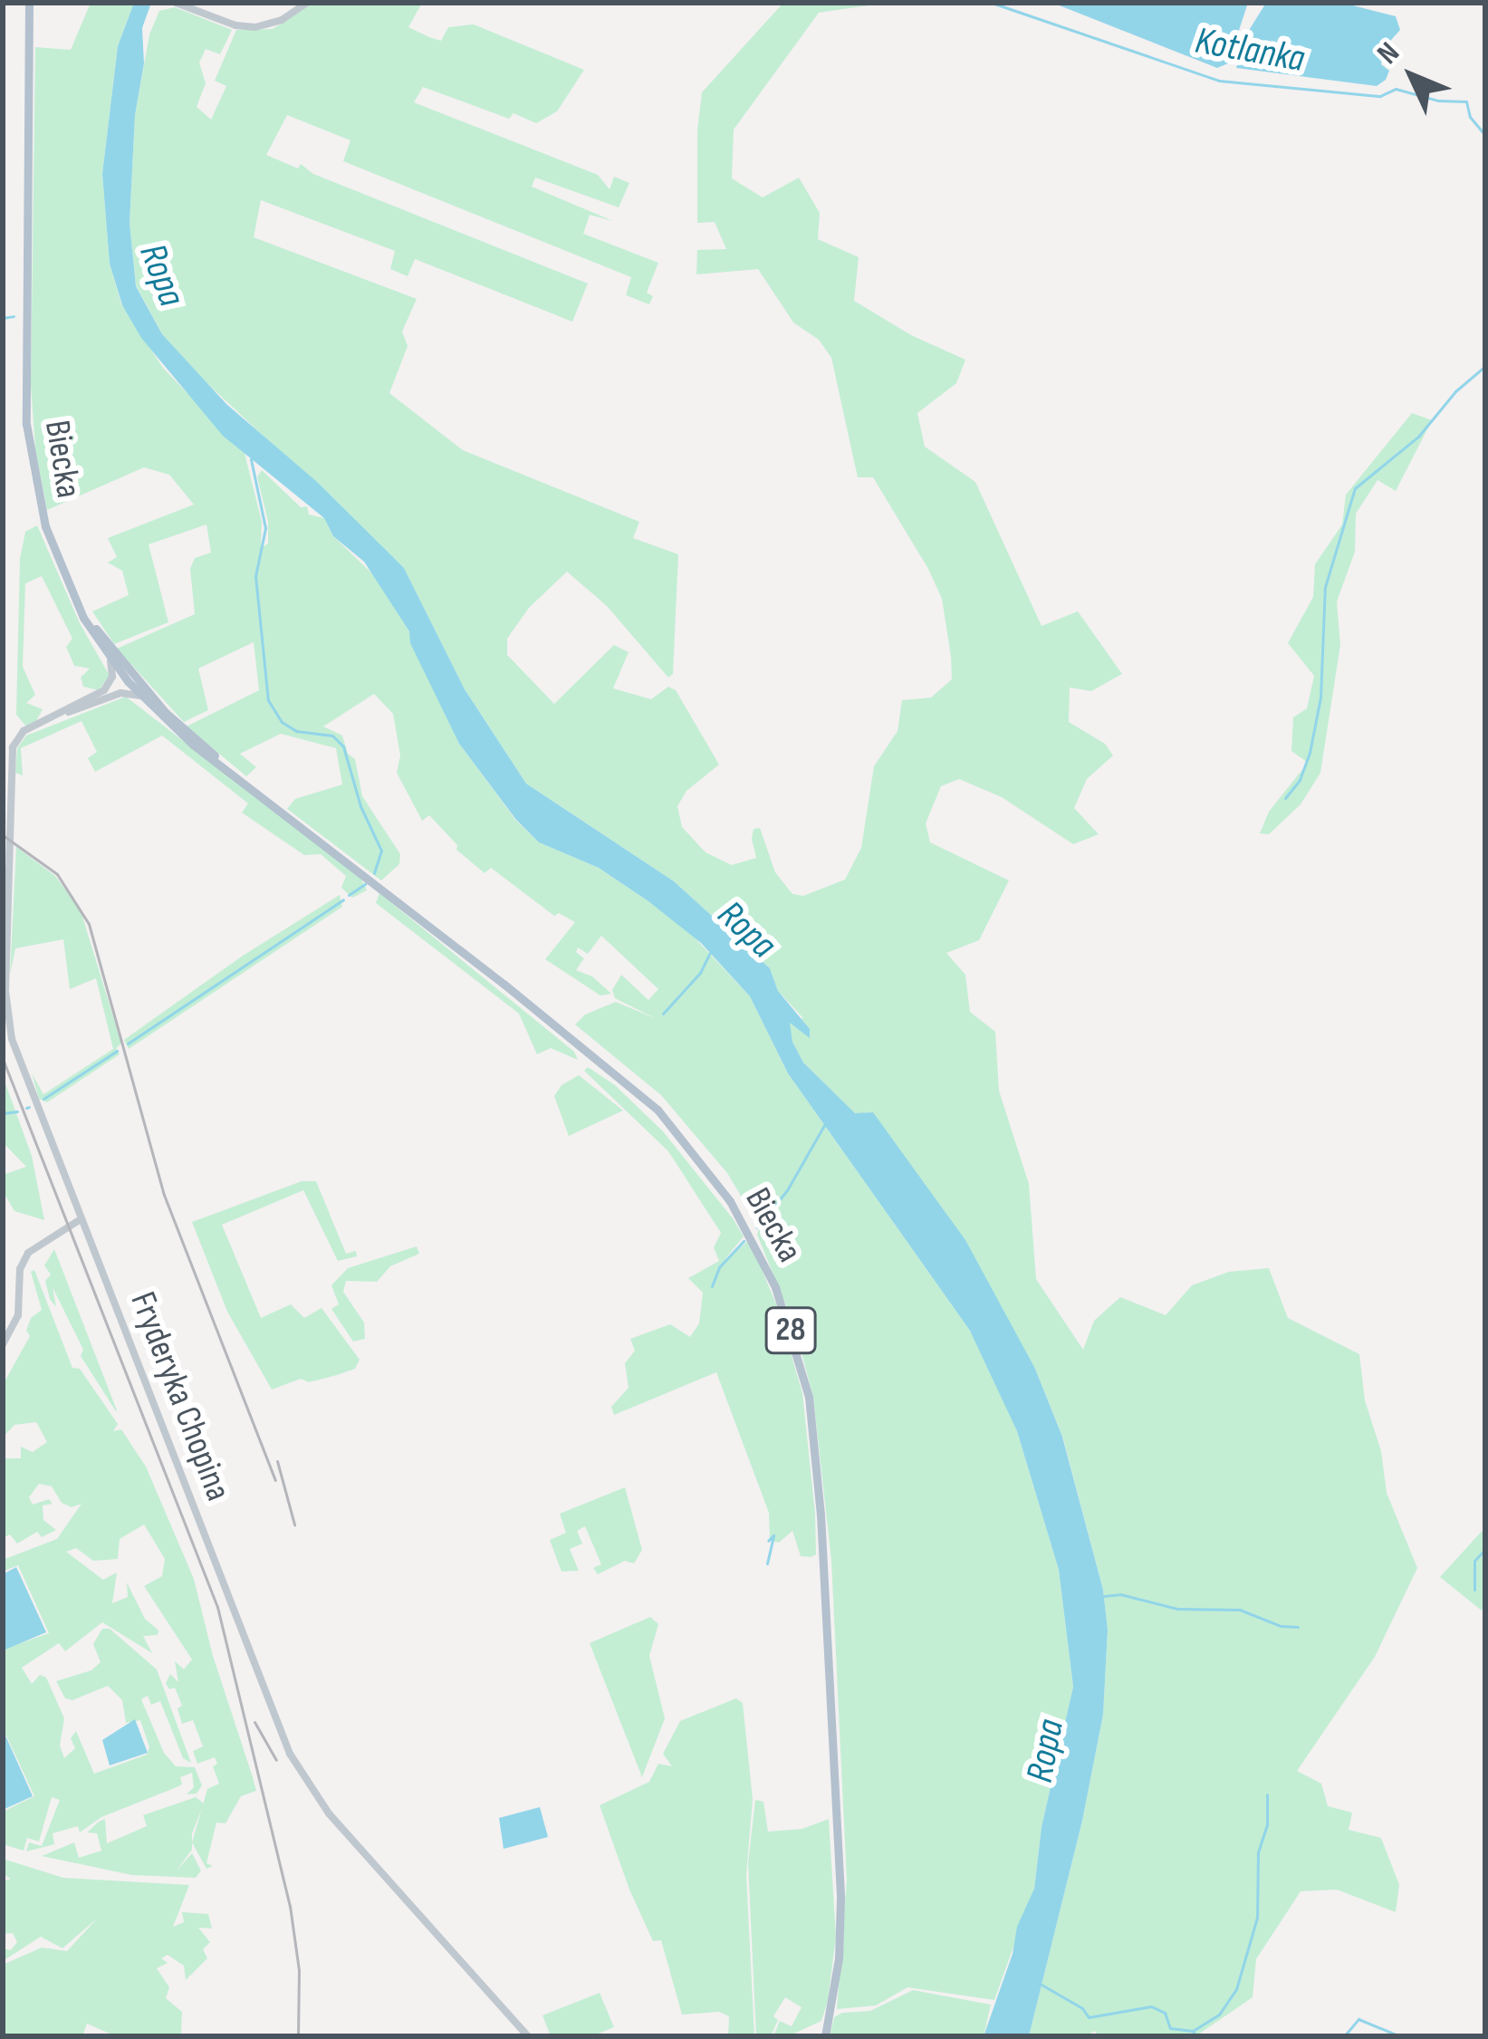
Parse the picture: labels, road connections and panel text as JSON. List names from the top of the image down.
{
  "streets": {
    "main road": ["Biecka", "28"],
    "street": ["Fryderyka Chopina"]
  },
  "crossings": [
    ["Biecka", "Fryderyka Chopina"]
  ],
  "water": ["Kotlanka", "Ropa"],
  "north": "top left"
}
